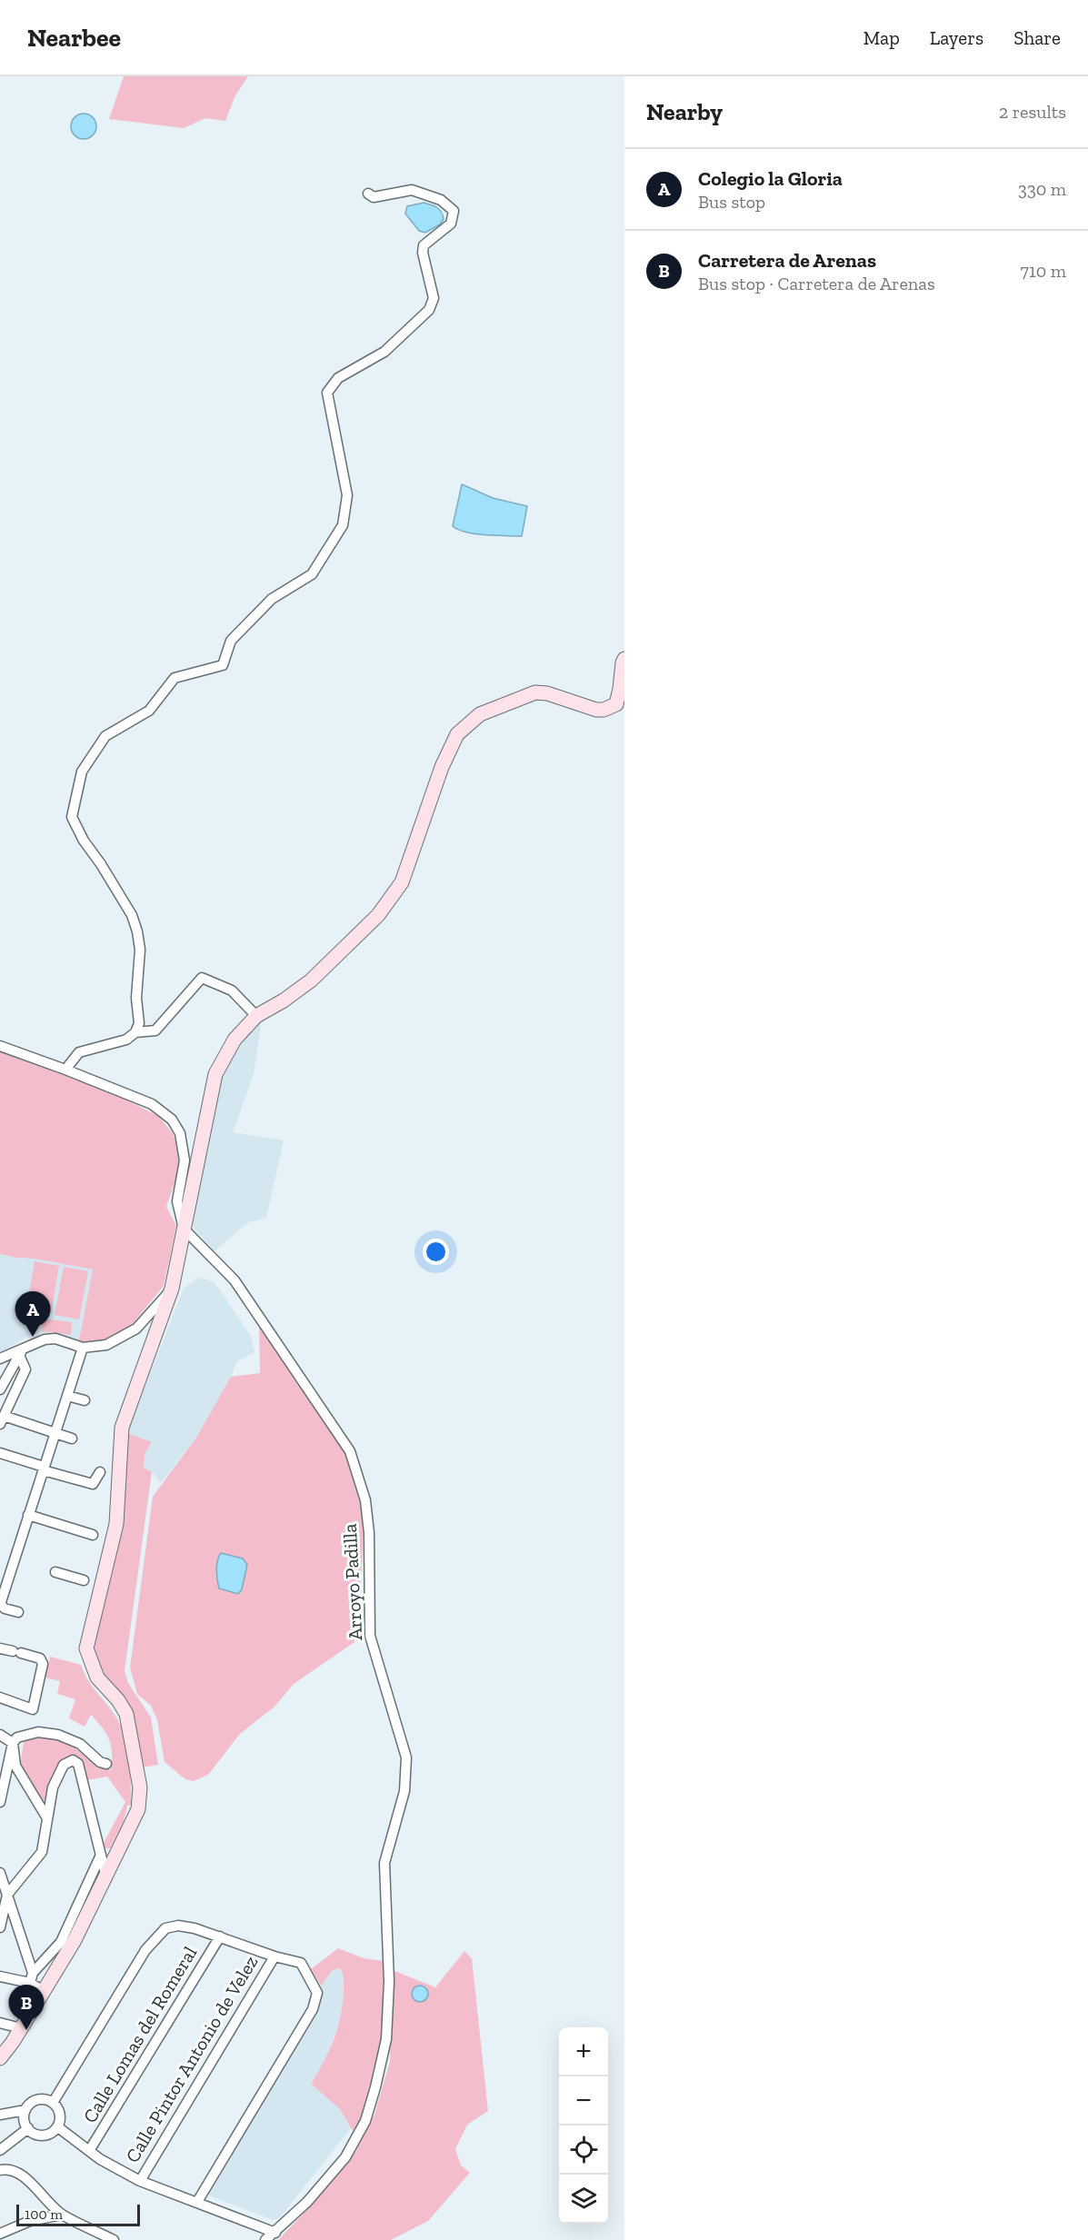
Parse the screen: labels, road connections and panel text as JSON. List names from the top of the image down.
{
  "streets": {
    "street": ["Arroyo Padilla", "Calle Lomas del Romeral", "Calle Pintor Antonio de Velez"]
  },
  "scale_bar": "100 m",
  "page": {
    "header": "Nearbee",
    "nav": ["Map", "Layers", "Share"],
    "heading": ["Nearby", "2 results"],
    "list": [
      {
        "mark": "A",
        "name": "Colegio la Gloria",
        "note": "Bus stop",
        "value": "330 m"
      },
      {
        "mark": "B",
        "name": "Carretera de Arenas",
        "note": "Bus stop · Carretera de Arenas",
        "value": "710 m"
      }
    ],
    "pins": ["A", "B"],
    "map_buttons": ["+", "−"],
    "scale": "100 m"
  }
}
